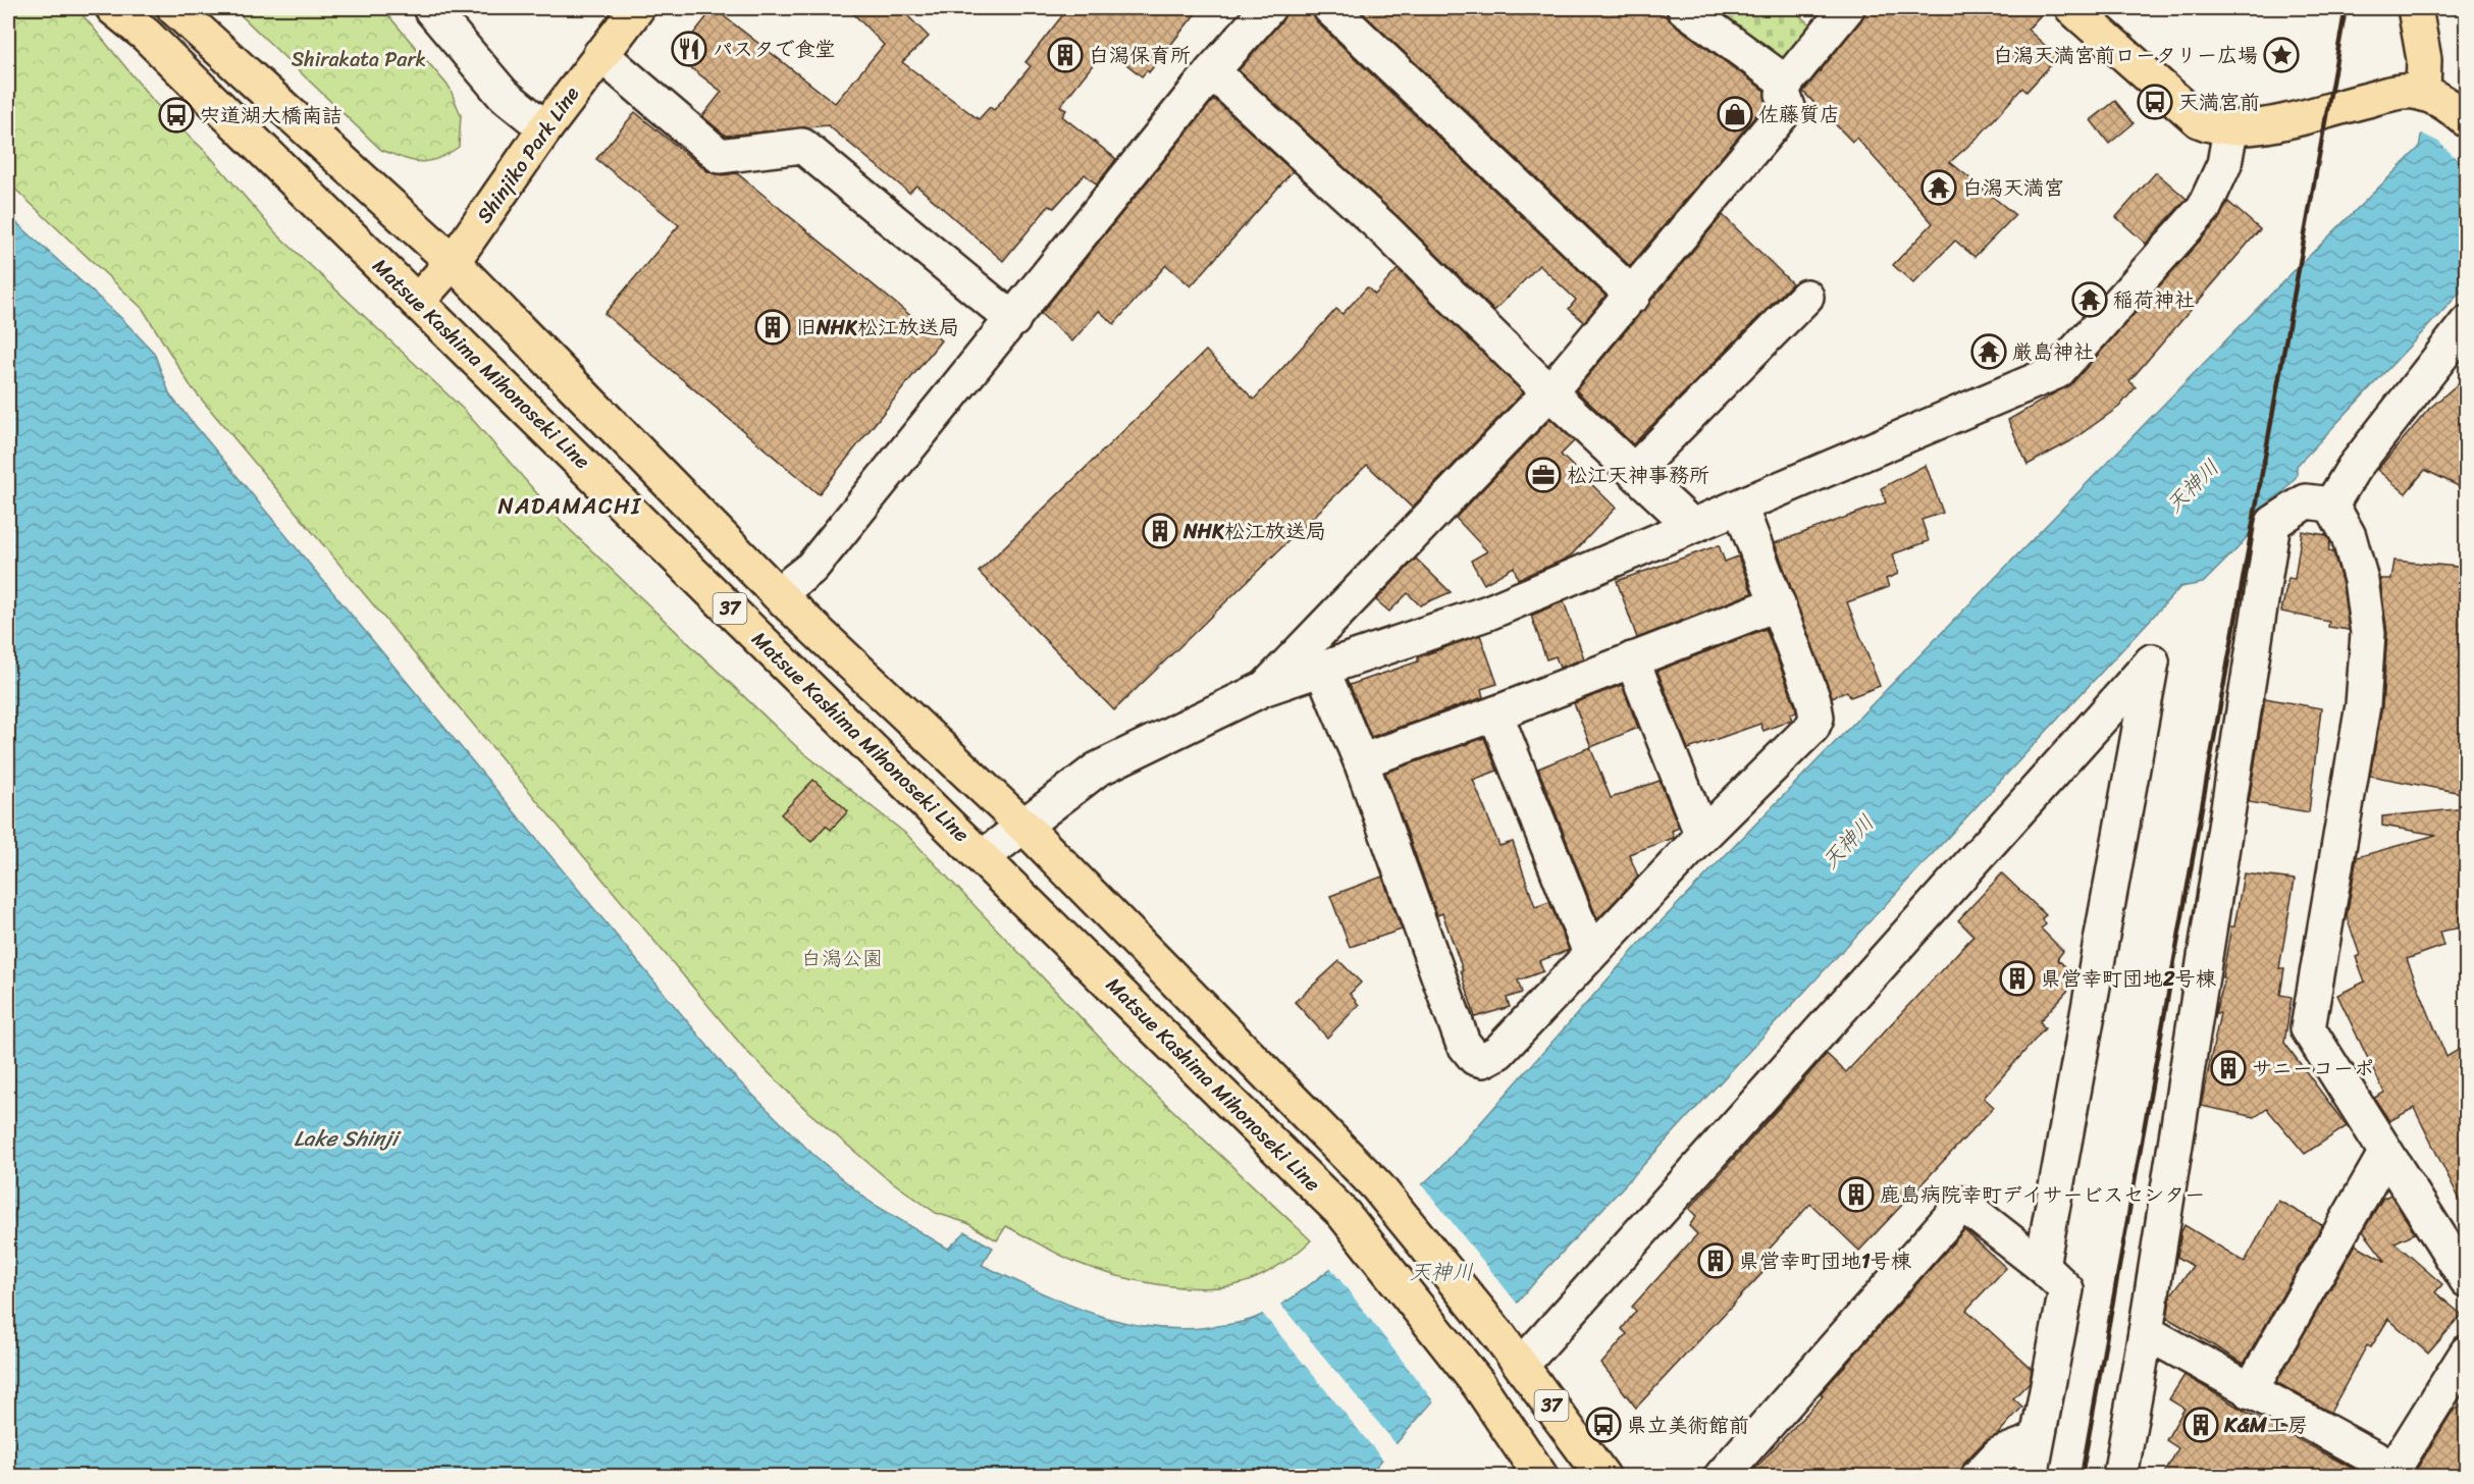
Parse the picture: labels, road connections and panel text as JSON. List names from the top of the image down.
{
  "streets": {
    "main road": ["Shinjiko Park Line", "Matsue Kashima Mihonoseki Line", "37"]
  },
  "crossings": [
    ["Shinjiko Park Line", "Matsue Kashima Mihonoseki Line"],
    ["Shinjiko Park Line", "37"]
  ],
  "districts": ["NADAMACHI"],
  "water": ["天神川", "Lake Shinji"],
  "parks": ["Shirakata Park", "白潟公園"],
  "places": {
    "restaurant": ["パスタで食堂"],
    "building": [
      "白潟保育所",
      "旧NHK松江放送局",
      "NHK松江放送局",
      "県営幸町団地2号棟",
      "サニーコーポ",
      "鹿島病院幸町デイサービスセンター",
      "県営幸町団地1号棟",
      "K&M工房"
    ],
    "place": ["白潟天満宮前ロータリー広場"],
    "bus stop": ["天満宮前", "宍道湖大橋南詰", "県立美術館前"],
    "shop": ["佐藤質店"],
    "temple": ["白潟天満宮", "稲荷神社", "厳島神社"],
    "office": ["松江天神事務所"]
  }
}
